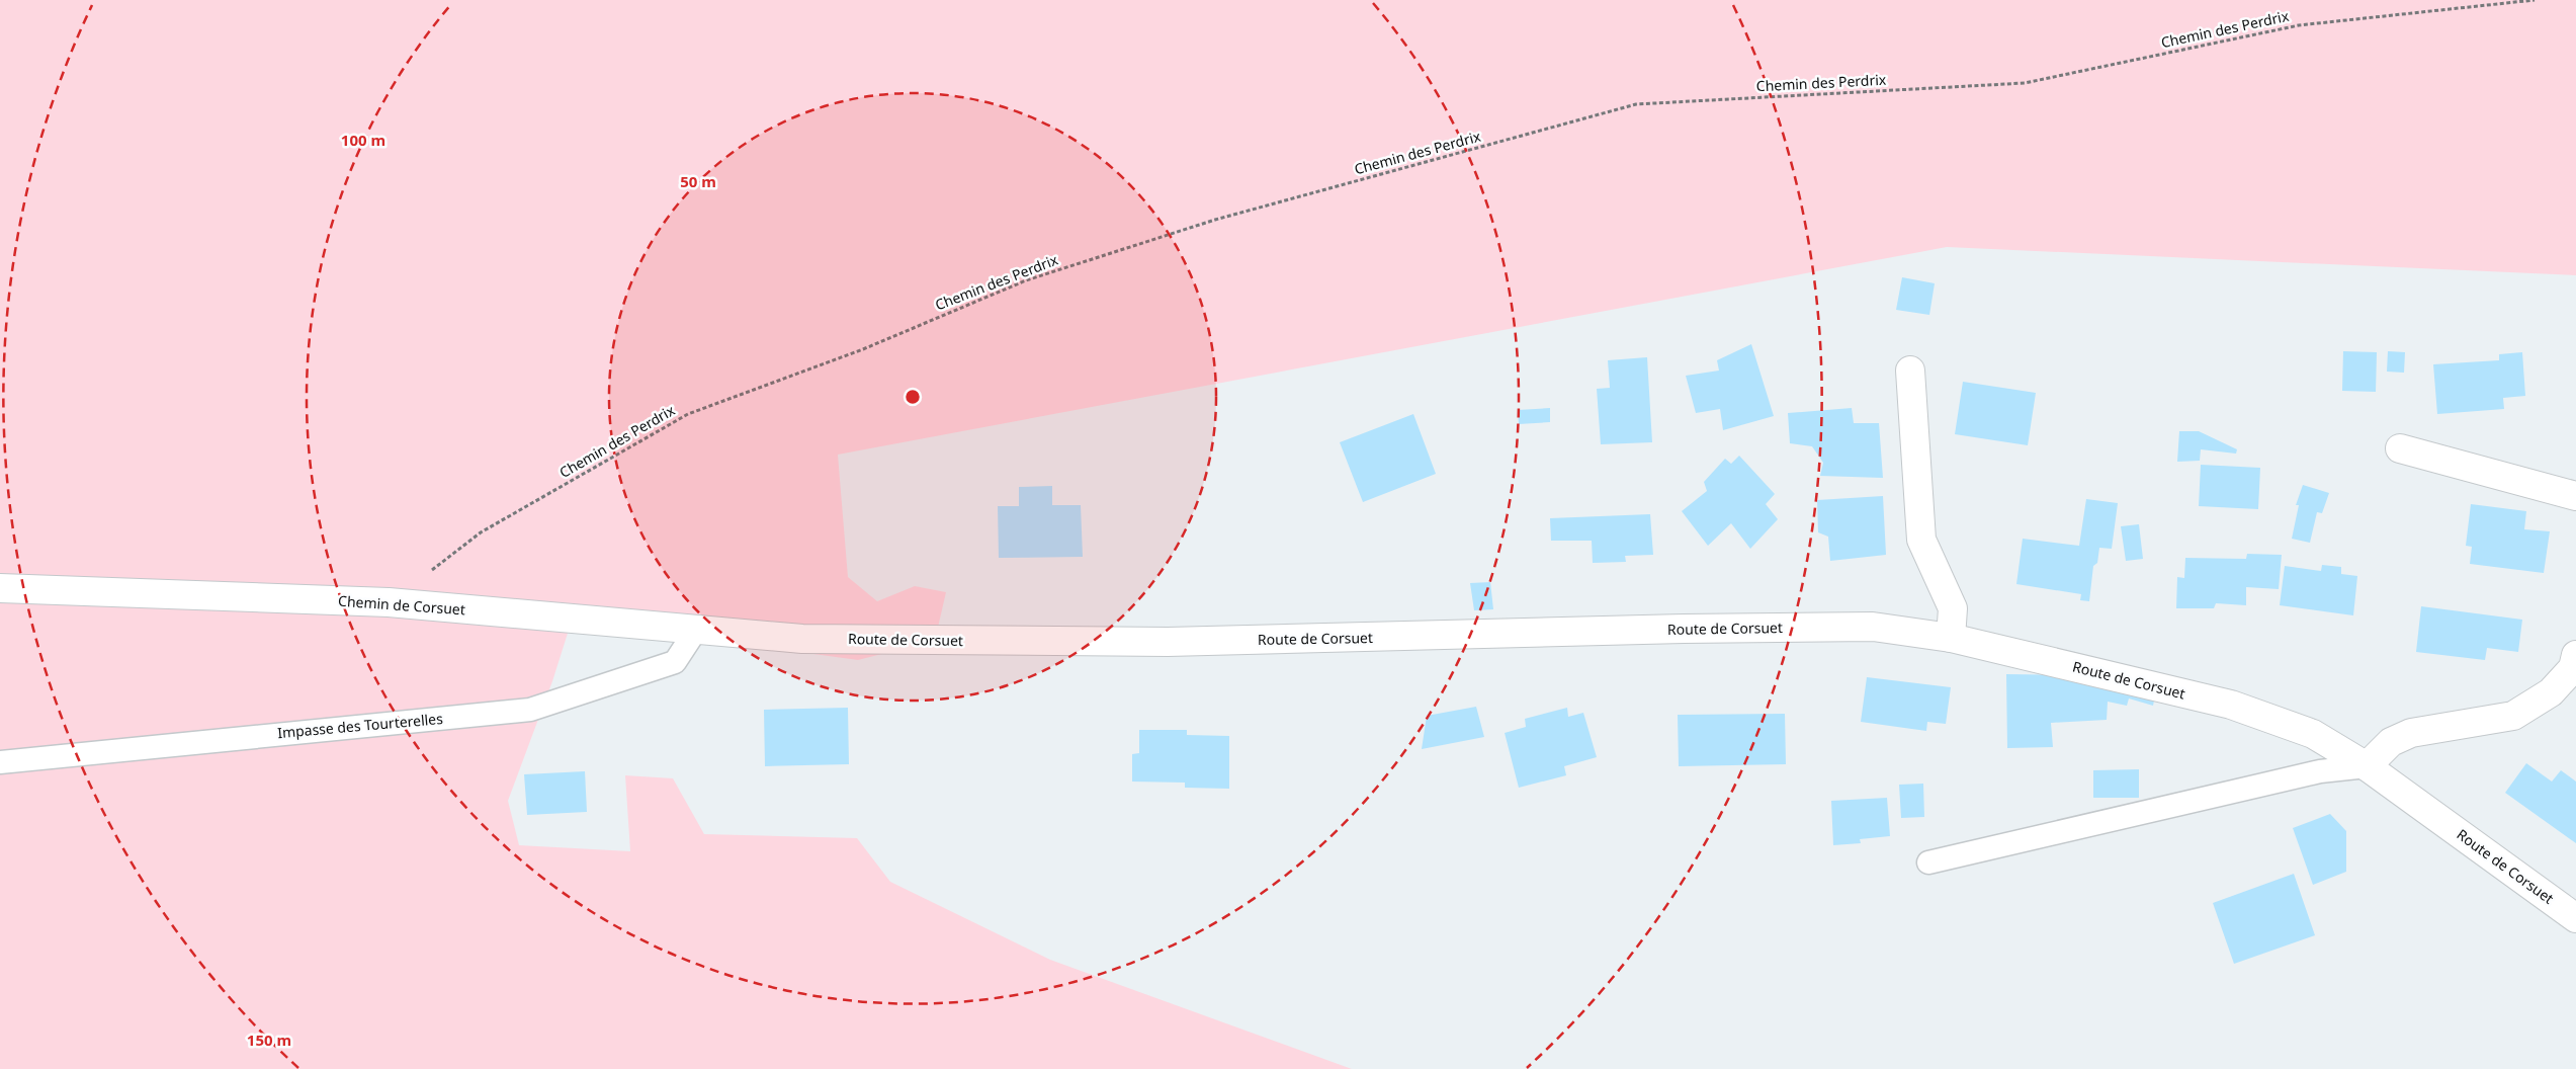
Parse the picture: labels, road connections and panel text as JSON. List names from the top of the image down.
{
  "streets": {
    "street": ["Chemin de Corsuet", "Route de Corsuet"],
    "lane": ["Impasse des Tourterelles"],
    "path": ["Chemin des Perdrix"]
  },
  "crossings": [
    ["Chemin des Perdrix", "Chemin de Corsuet"],
    ["Chemin de Corsuet", "Route de Corsuet"],
    ["Chemin de Corsuet", "Impasse des Tourterelles"]
  ],
  "rings": ["100 m", "50 m", "150 m"]
}
